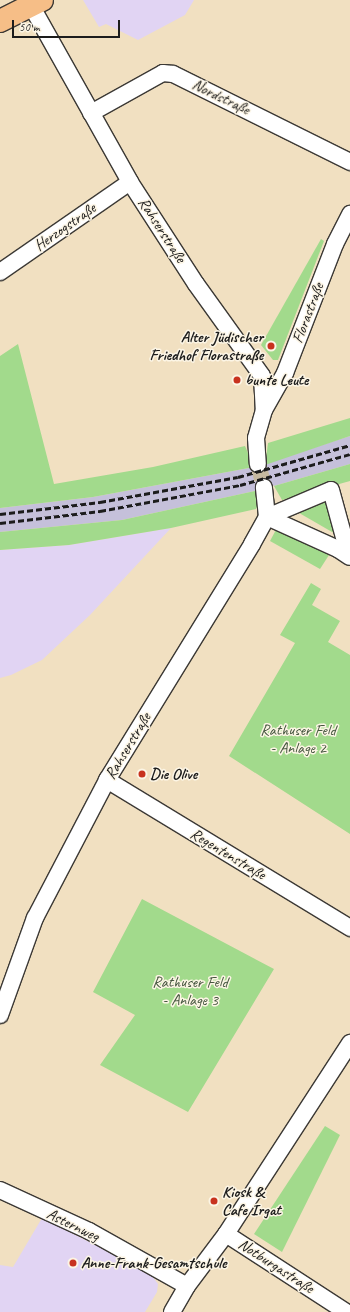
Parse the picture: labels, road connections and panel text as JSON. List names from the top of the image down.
{
  "streets": {
    "street": [
      "Nordstraße",
      "Herzogstraße",
      "Rahserstraße",
      "Florastraße",
      "Regentenstraße",
      "Asternweg",
      "Notburgastraße"
    ]
  },
  "crossings": [
    ["Nordstraße", "Rahserstraße"],
    ["Herzogstraße", "Rahserstraße"],
    ["Rahserstraße", "Florastraße"],
    ["Rahserstraße", "Regentenstraße"]
  ],
  "parks": ["Rathuser Feld - Anlage 2", "Rathuser Feld - Anlage 3"],
  "places": [
    "Alter Jüdischer Friedhof Florastraße",
    "bunte Leute",
    "Die Olive",
    "Kiosk & Cafe Irgat",
    "Anne-Frank-Gesamtschule"
  ],
  "scale_bar": "50 m"
}
